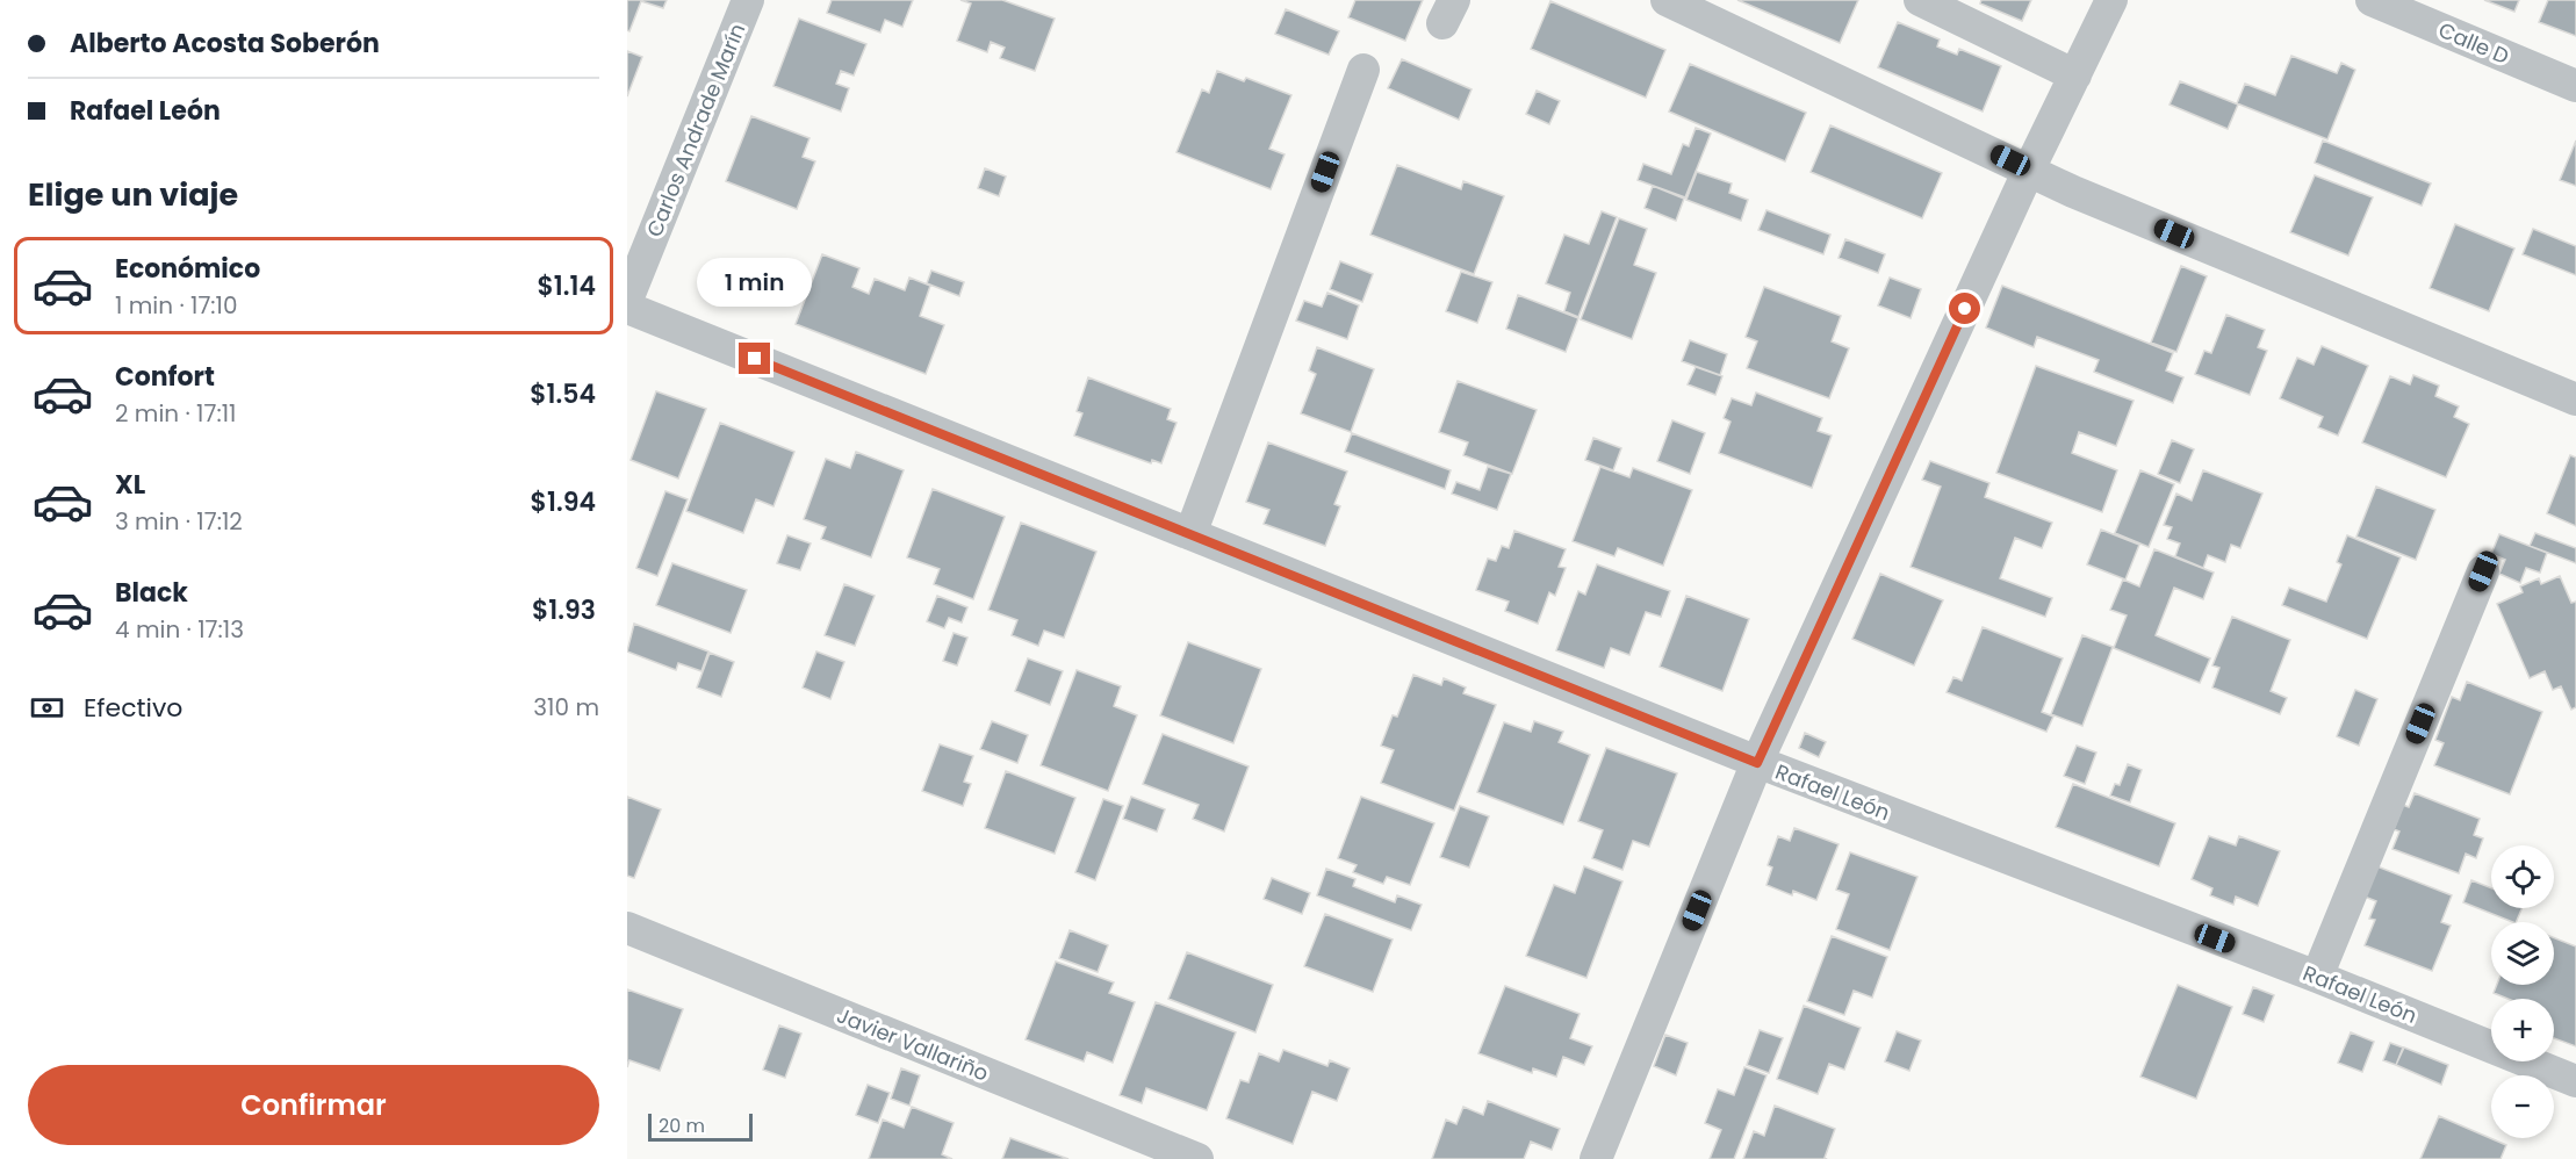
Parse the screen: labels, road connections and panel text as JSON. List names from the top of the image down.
{
  "streets": {
    "street": [
      "Calle D",
      "Carlos Andrade Marín",
      "Rafael León",
      "Javier Vallariño"
    ]
  },
  "scale_bar": "20 m",
  "page": {
    "banner": ["Alberto Acosta Soberón", "Rafael León"],
    "heading": "Elige un viaje",
    "list": [
      {
        "name": "Económico",
        "note": "1 min · 17:10",
        "value": "$1.14"
      },
      {
        "name": "Confort",
        "note": "2 min · 17:11",
        "value": "$1.54"
      },
      {
        "name": "XL",
        "note": "3 min · 17:12",
        "value": "$1.94"
      },
      {
        "name": "Black",
        "note": "4 min · 17:13",
        "value": "$1.93"
      }
    ],
    "bubble": "1 min",
    "pay": ["Efectivo", "310 m"],
    "map_buttons": ["+", "−"],
    "buttons": "Confirmar",
    "scale": "20 m"
  }
}
